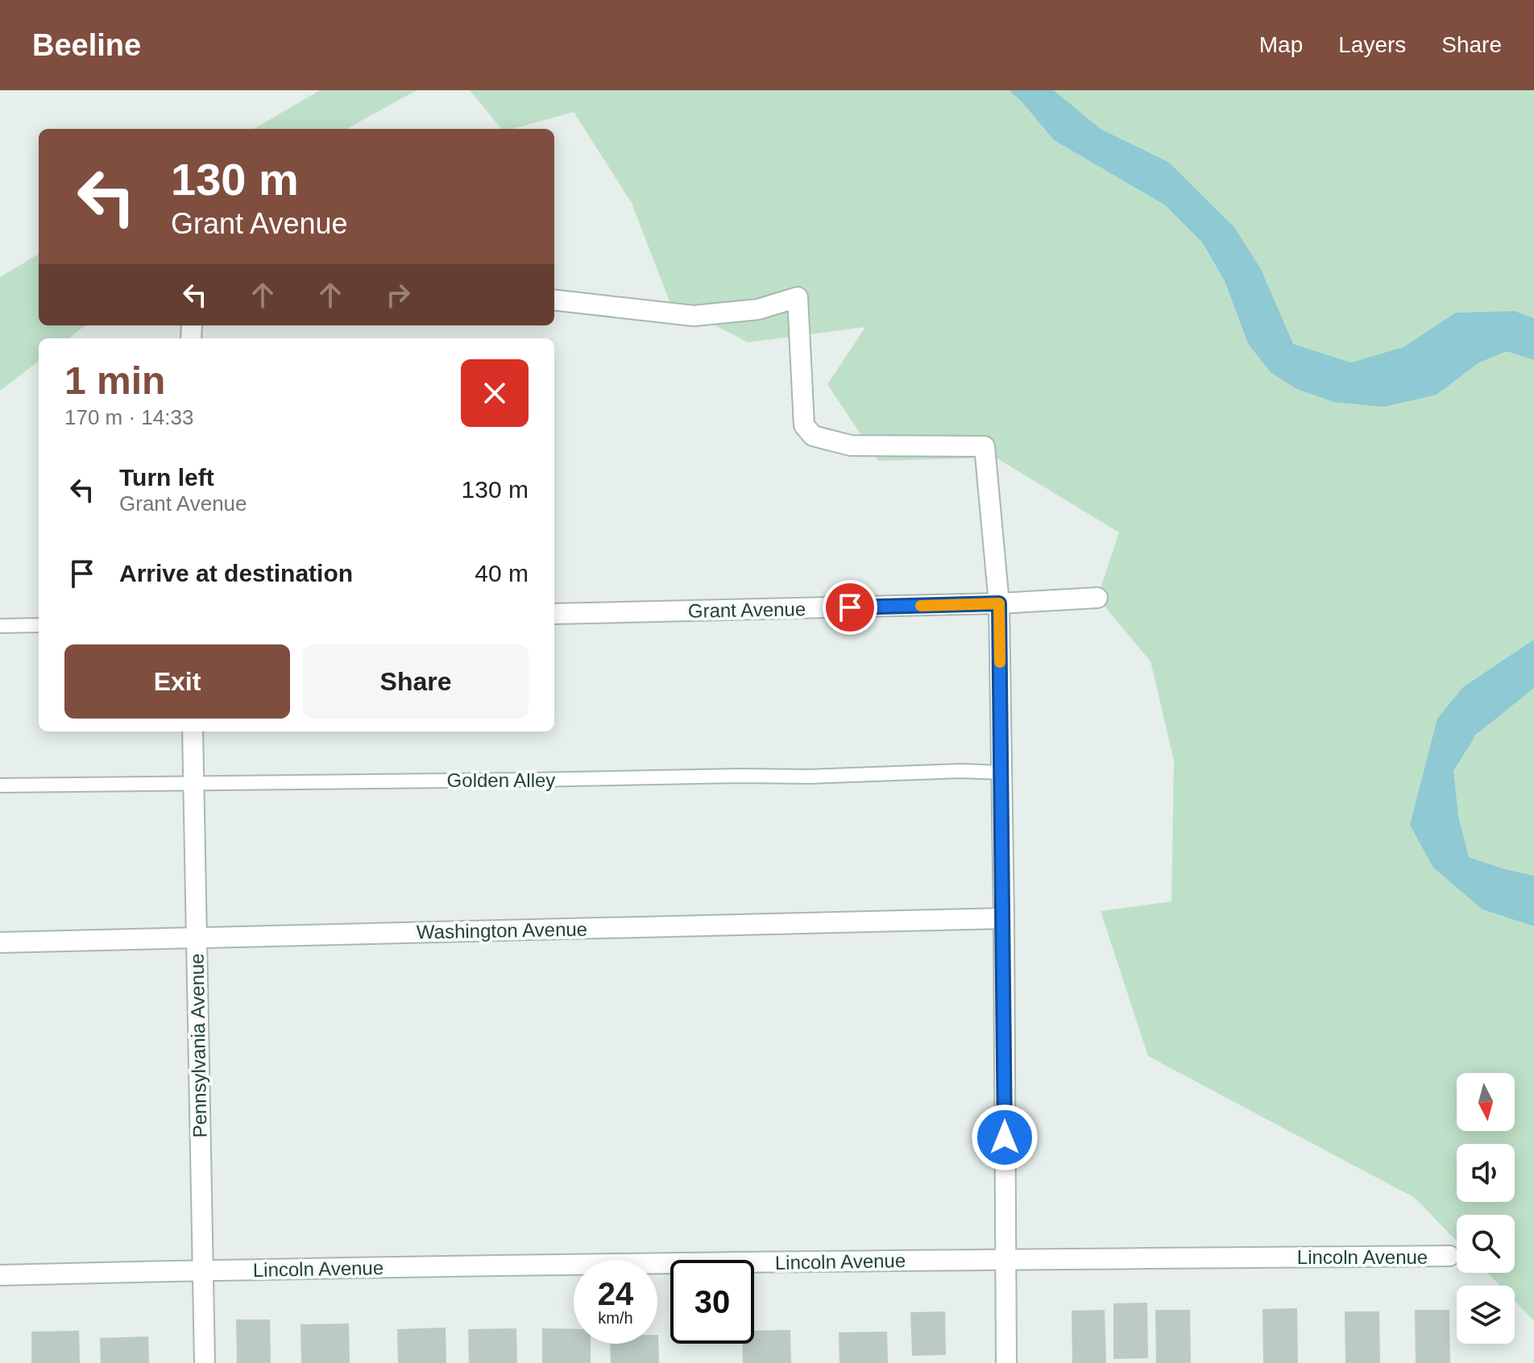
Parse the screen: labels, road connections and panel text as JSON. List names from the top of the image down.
{
  "streets": {
    "street": [
      "Grant Avenue",
      "Washington Avenue",
      "Pennsylvania Avenue",
      "Lincoln Avenue"
    ],
    "lane": ["Golden Alley"]
  },
  "crossings": [
    ["Golden Alley", "Pennsylvania Avenue"],
    ["Washington Avenue", "Pennsylvania Avenue"],
    ["Pennsylvania Avenue", "Lincoln Avenue"]
  ],
  "north": "bottom",
  "page": {
    "header": "Beeline",
    "nav": ["Map", "Layers", "Share"],
    "turn": ["130 m", "Grant Avenue"],
    "heading": ["1 min", "170 m · 14:33"],
    "list": [
      {
        "name": "Turn left",
        "note": "Grant Avenue",
        "value": "130 m"
      },
      {
        "name": "Arrive at destination",
        "value": "40 m"
      }
    ],
    "buttons": ["Exit", "Share"],
    "speed": "24 km/h",
    "limit": "30"
  }
}
